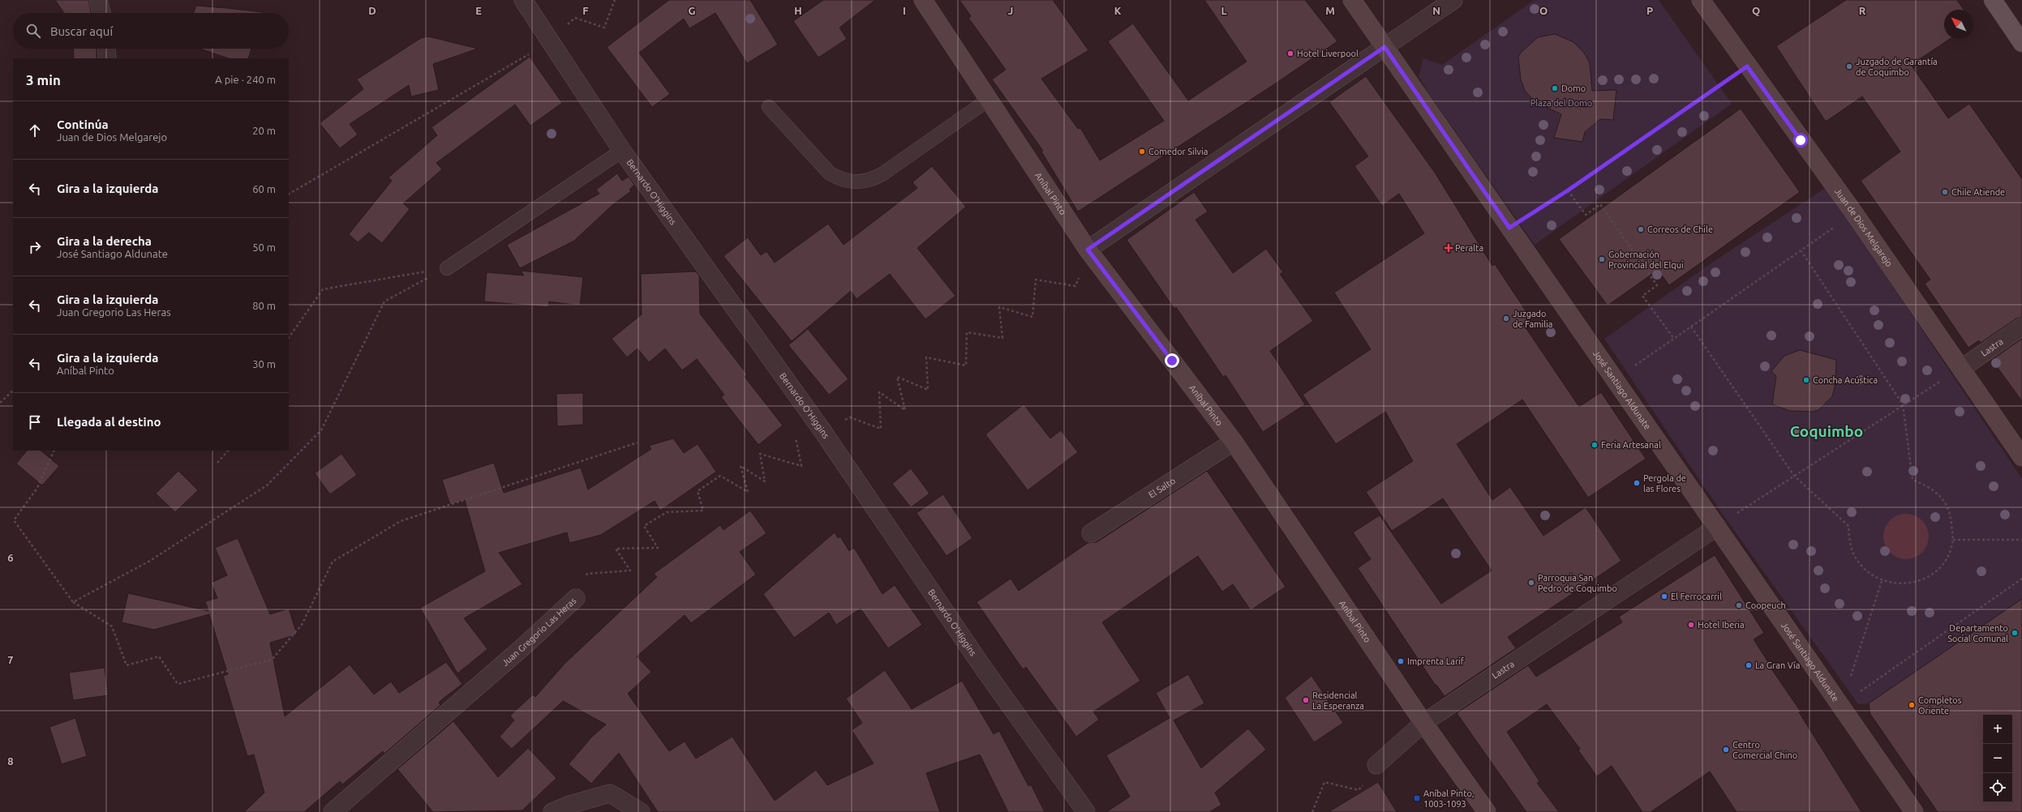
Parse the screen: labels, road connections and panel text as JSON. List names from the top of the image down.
{
  "streets": {
    "main road": ["Aníbal Pinto", "Juan de Dios Melgarejo", "José Santiago Aldunate"],
    "street": [
      "Bernardo O'Higgins",
      "Lastra",
      "El Salto",
      "Juan Gregorio Las Heras"
    ]
  },
  "crossings": [
    ["Aníbal Pinto", "Lastra"],
    ["Aníbal Pinto", "El Salto"],
    ["Juan de Dios Melgarejo", "Lastra"],
    ["Lastra", "José Santiago Aldunate"]
  ],
  "districts": ["Coquimbo"],
  "parks": ["Plaza del Domo"],
  "places": {
    "other": [
      "Hotel Liverpool",
      "Juzgado de Garantía de Coquimbo",
      "Domo",
      "Comedor Silvia",
      "Chile Atiende",
      "Correos de Chile",
      "Gobernación Provincial del Elqui",
      "Juzgado de Familia",
      "Concha Acústica",
      "Feria Artesanal",
      "Pergola de las Flores",
      "Parroquia San Pedro de Coquimbo",
      "El Ferrocarril",
      "Coopeuch",
      "Hotel Iberia",
      "Departamento Social Comunal",
      "Imprenta Larif",
      "La Gran Vía",
      "Residencial La Esperanza",
      "Completos Oriente",
      "Centro Comercial Chino"
    ],
    "health": ["Peralta"],
    "transit": ["Aníbal Pinto, 1003-1093"]
  },
  "north": "top left",
  "page": {
    "search": "Buscar aquí",
    "heading": ["3 min", "A pie · 240 m"],
    "list": [
      ["Continúa", "Juan de Dios Melgarejo", "20 m"],
      ["Gira a la izquierda", "60 m"],
      ["Gira a la derecha", "José Santiago Aldunate", "50 m"],
      ["Gira a la izquierda", "Juan Gregorio Las Heras", "80 m"],
      ["Gira a la izquierda", "Aníbal Pinto", "30 m"],
      "Llegada al destino"
    ],
    "map_buttons": ["+", "−"]
  },
  "grid": {
    "columns": [
      "D",
      "E",
      "F",
      "G",
      "H",
      "I",
      "J",
      "K",
      "L",
      "M",
      "N",
      "O",
      "P",
      "Q",
      "R"
    ],
    "rows": ["6", "7", "8"]
  }
}
